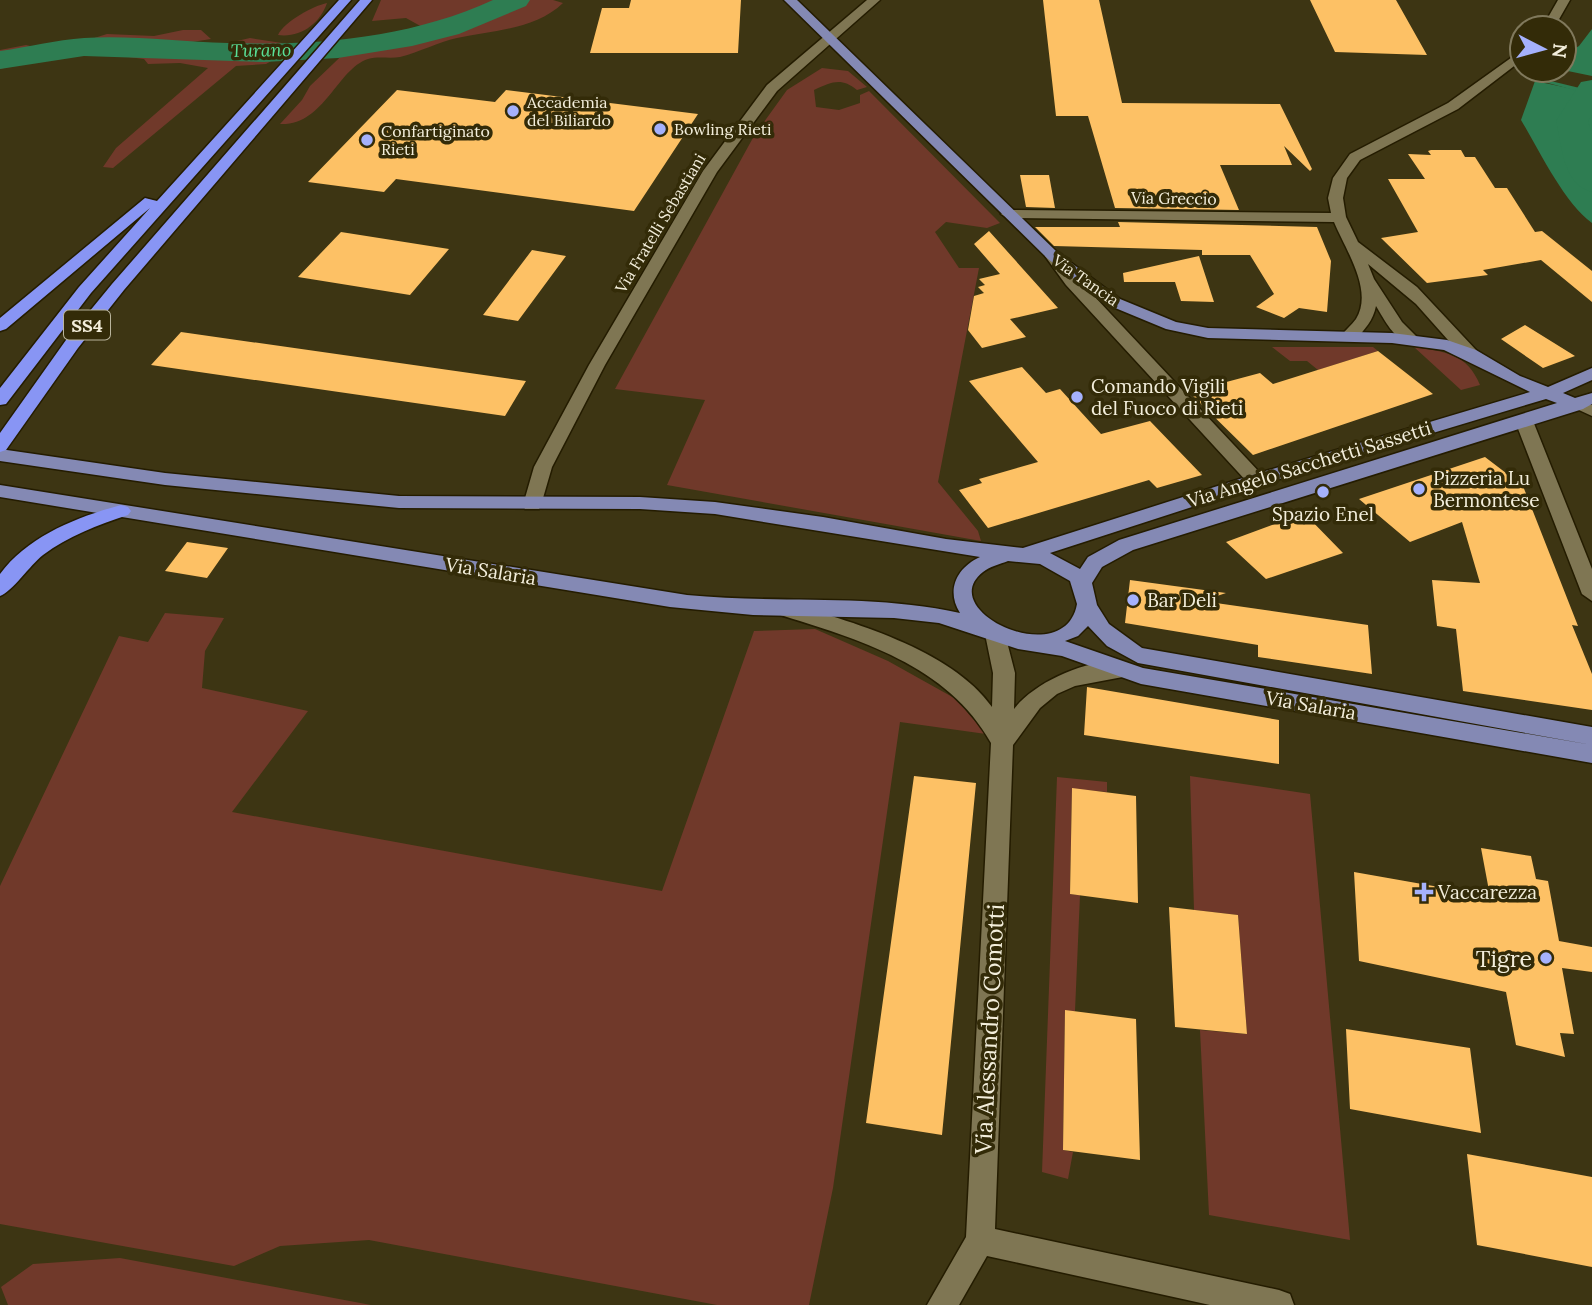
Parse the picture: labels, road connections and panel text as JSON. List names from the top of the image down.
{
  "streets": {
    "highway": ["SS4"],
    "main road": ["Via Tancia", "Via Angelo Sacchetti Sassetti", "Via Salaria"],
    "street": ["Via Greccio", "Via Fratelli Sebastiani", "Via Alessandro Comotti"]
  },
  "crossings": [
    ["Via Greccio", "Via Tancia"],
    ["Via Fratelli Sebastiani", "Via Tancia"],
    ["Via Tancia", "Via Angelo Sacchetti Sassetti"],
    ["Via Angelo Sacchetti Sassetti", "Via Salaria"],
    ["Via Angelo Sacchetti Sassetti", "Via Alessandro Comotti"],
    ["Via Salaria", "Via Alessandro Comotti"]
  ],
  "water": ["Turano"],
  "places": {
    "other": [
      "Accademia del Biliardo",
      "Bowling Rieti",
      "Confartiginato Rieti",
      "Comando Vigili del Fuoco di Rieti",
      "Pizzeria Lu Bermontese",
      "Spazio Enel",
      "Bar Deli",
      "Tigre"
    ],
    "health": ["Vaccarezza"]
  },
  "north": "right"
}
